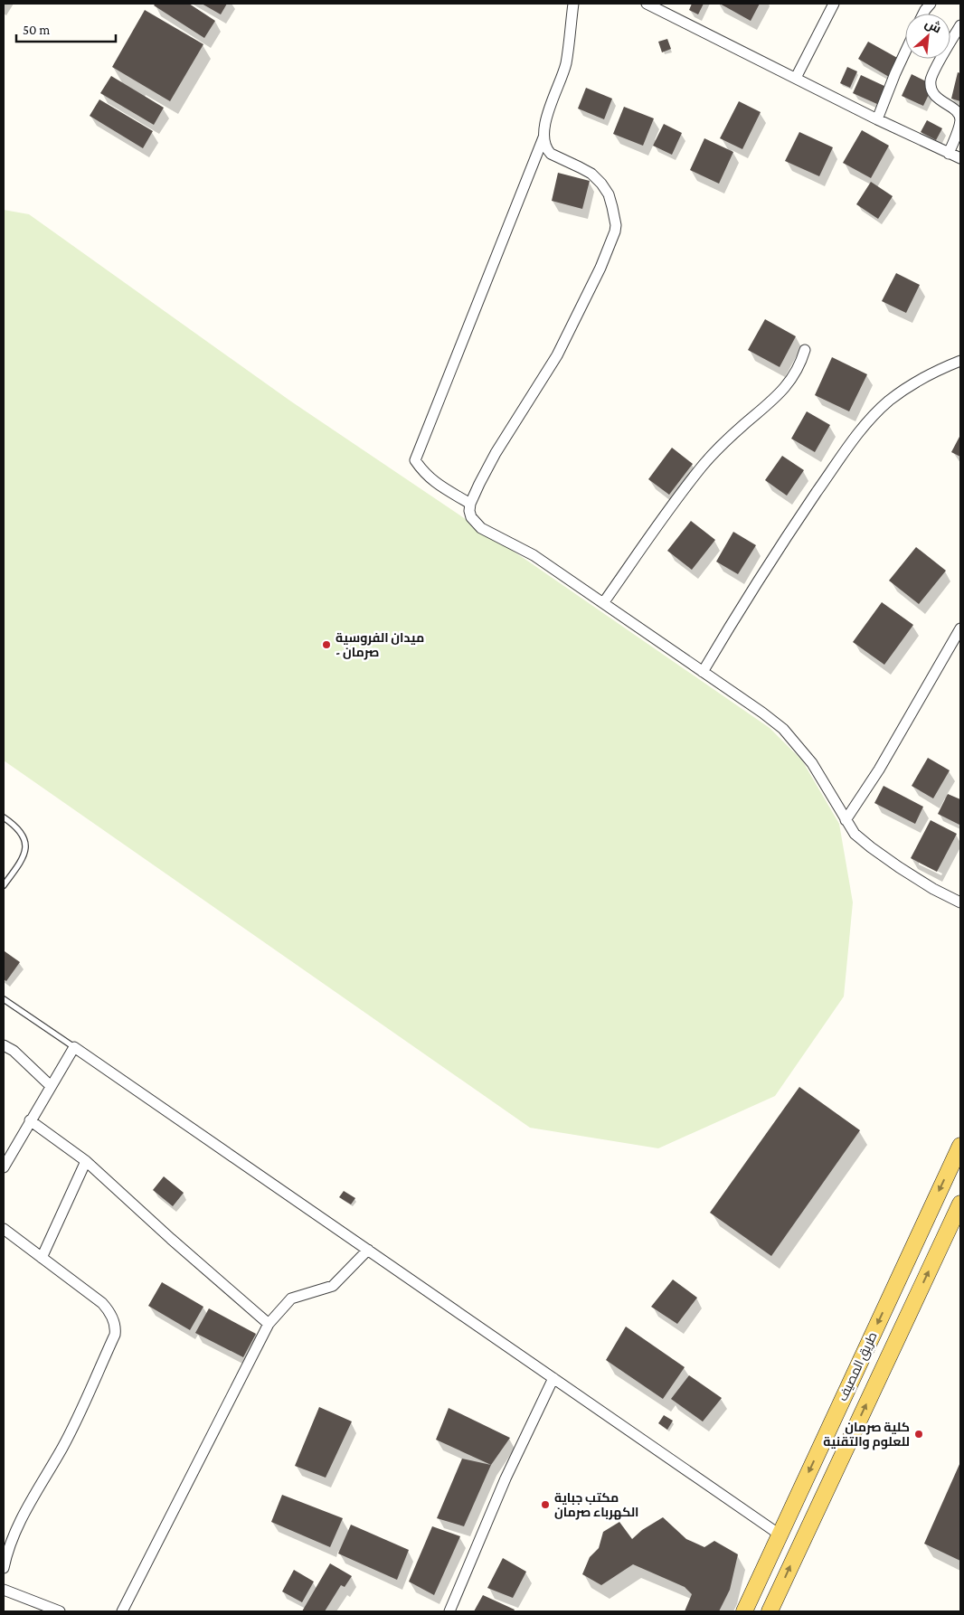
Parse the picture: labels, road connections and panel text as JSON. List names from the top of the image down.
{
  "streets": {
    "main road": ["طريق المصيف"]
  },
  "places": ["ميدان الفروسية - صرمان", "كلية صرمان للعلوم والتقنية", "مكتب جباية الكهرباء صرمان"],
  "scale_bar": "50 m",
  "north": "top right"
}
